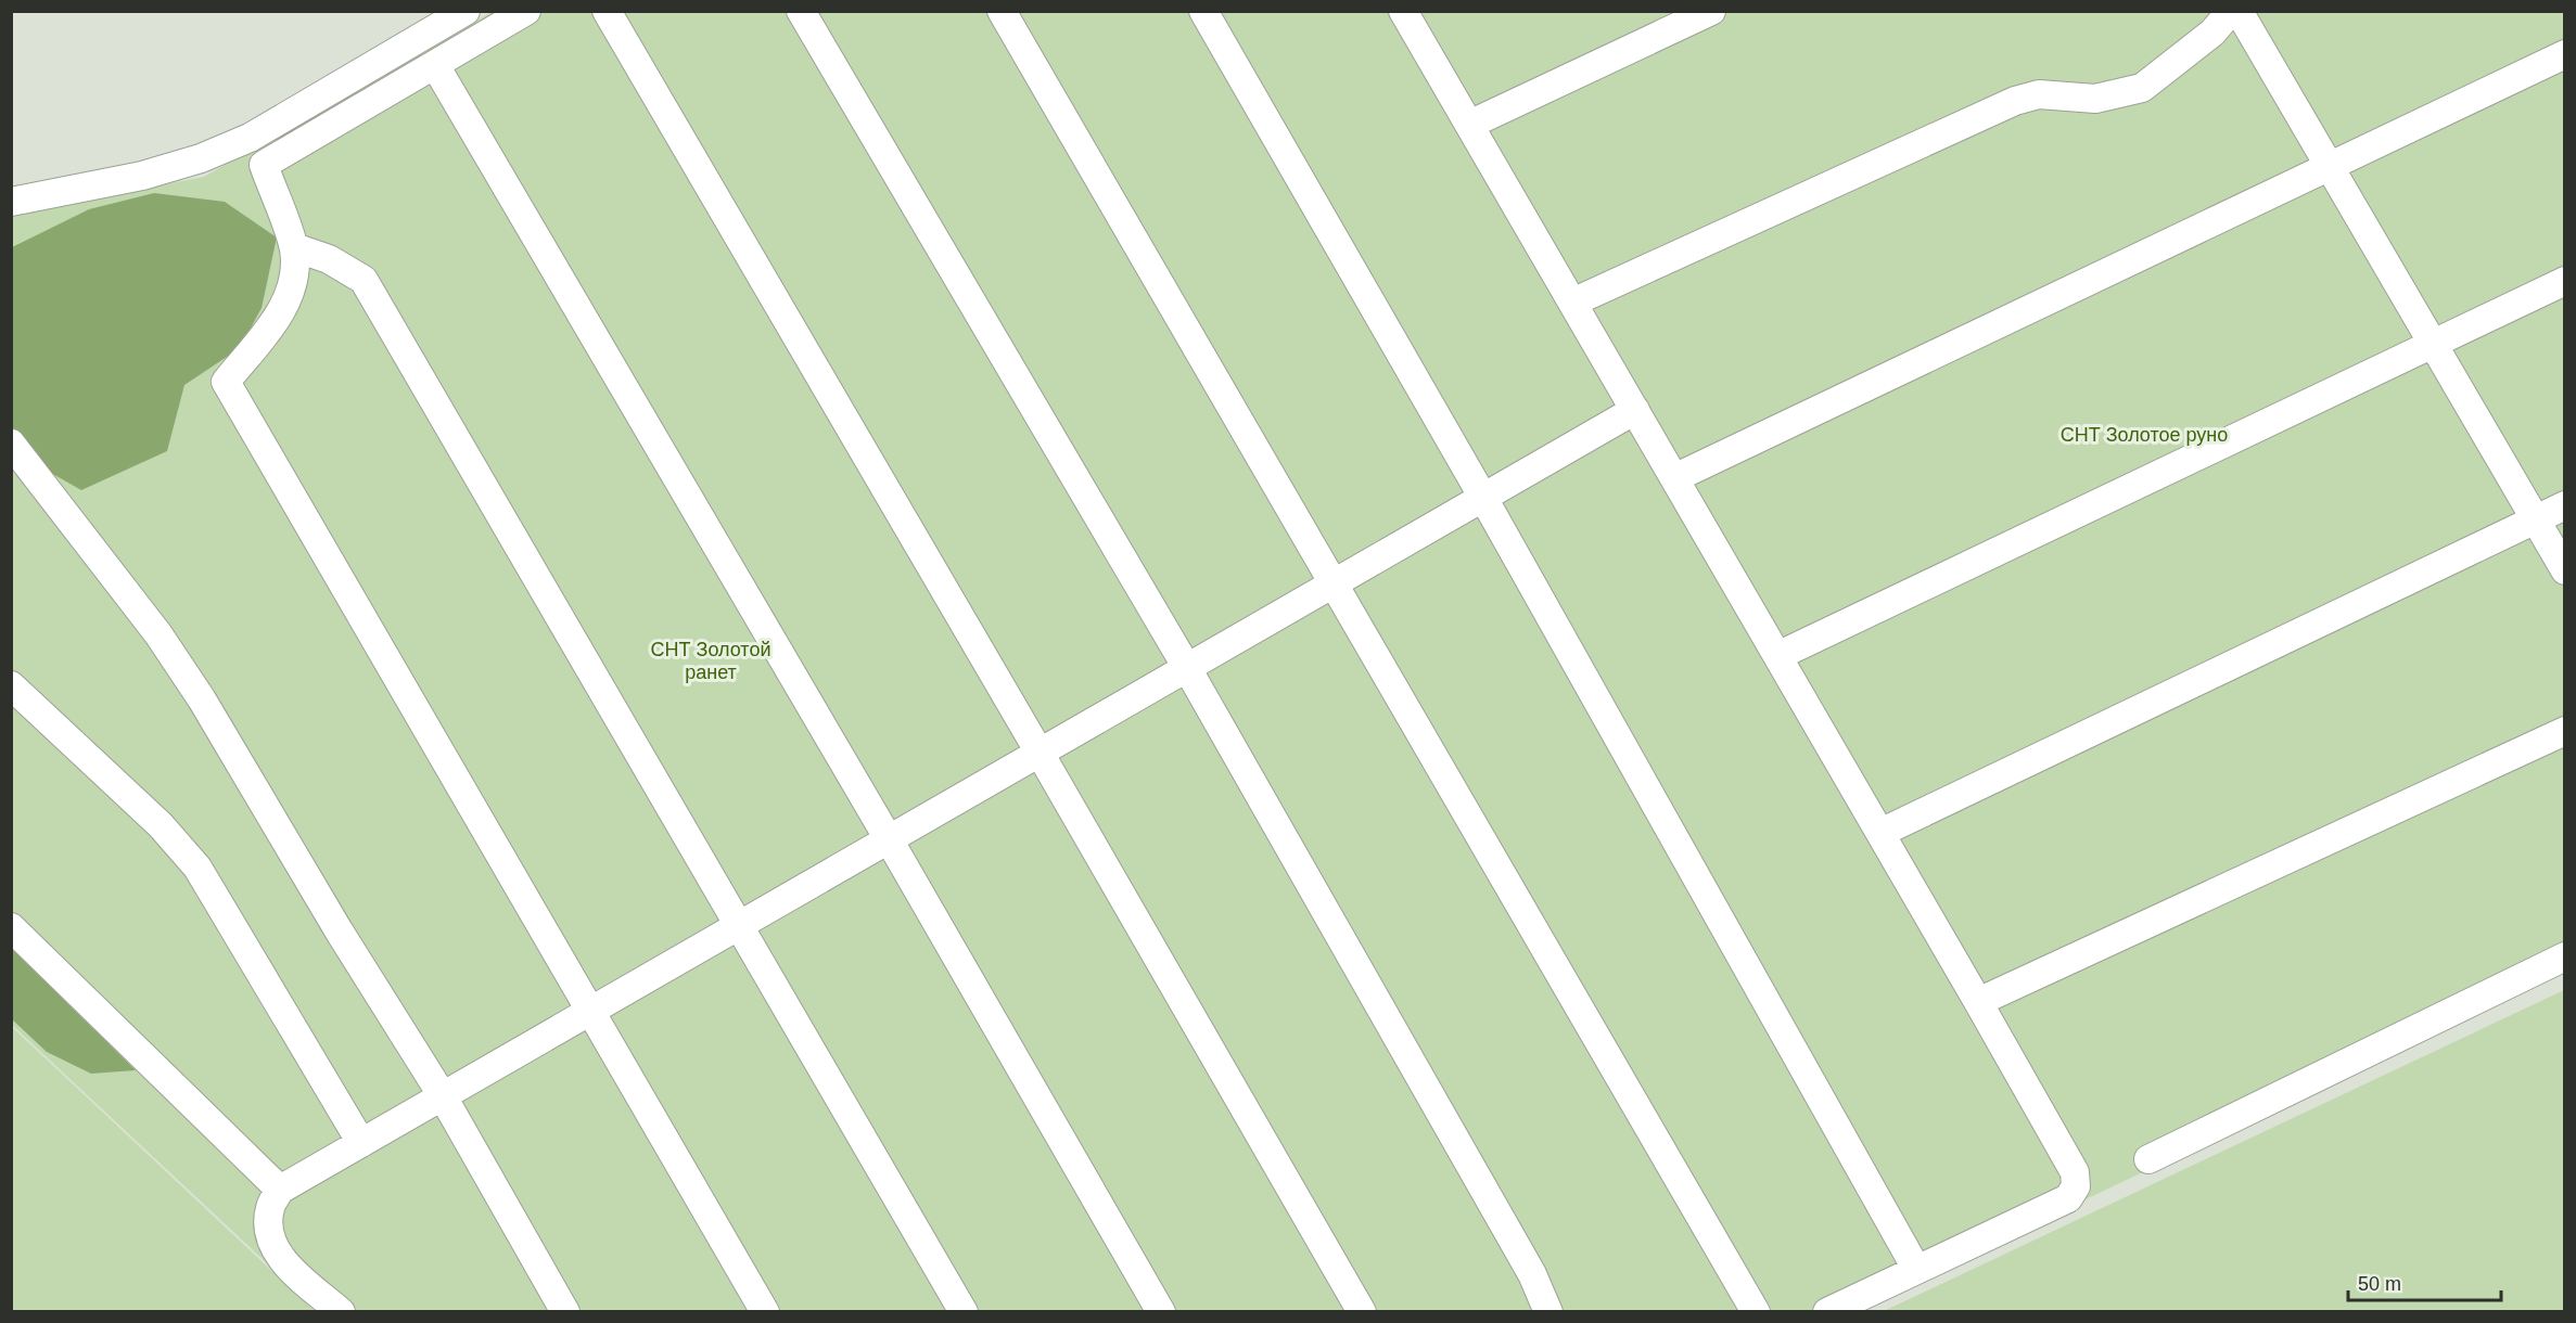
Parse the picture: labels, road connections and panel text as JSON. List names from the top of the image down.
{
  "parks": ["СНТ Золотое руно", "СНТ Золотой ранет"],
  "scale_bar": "50 m"
}
